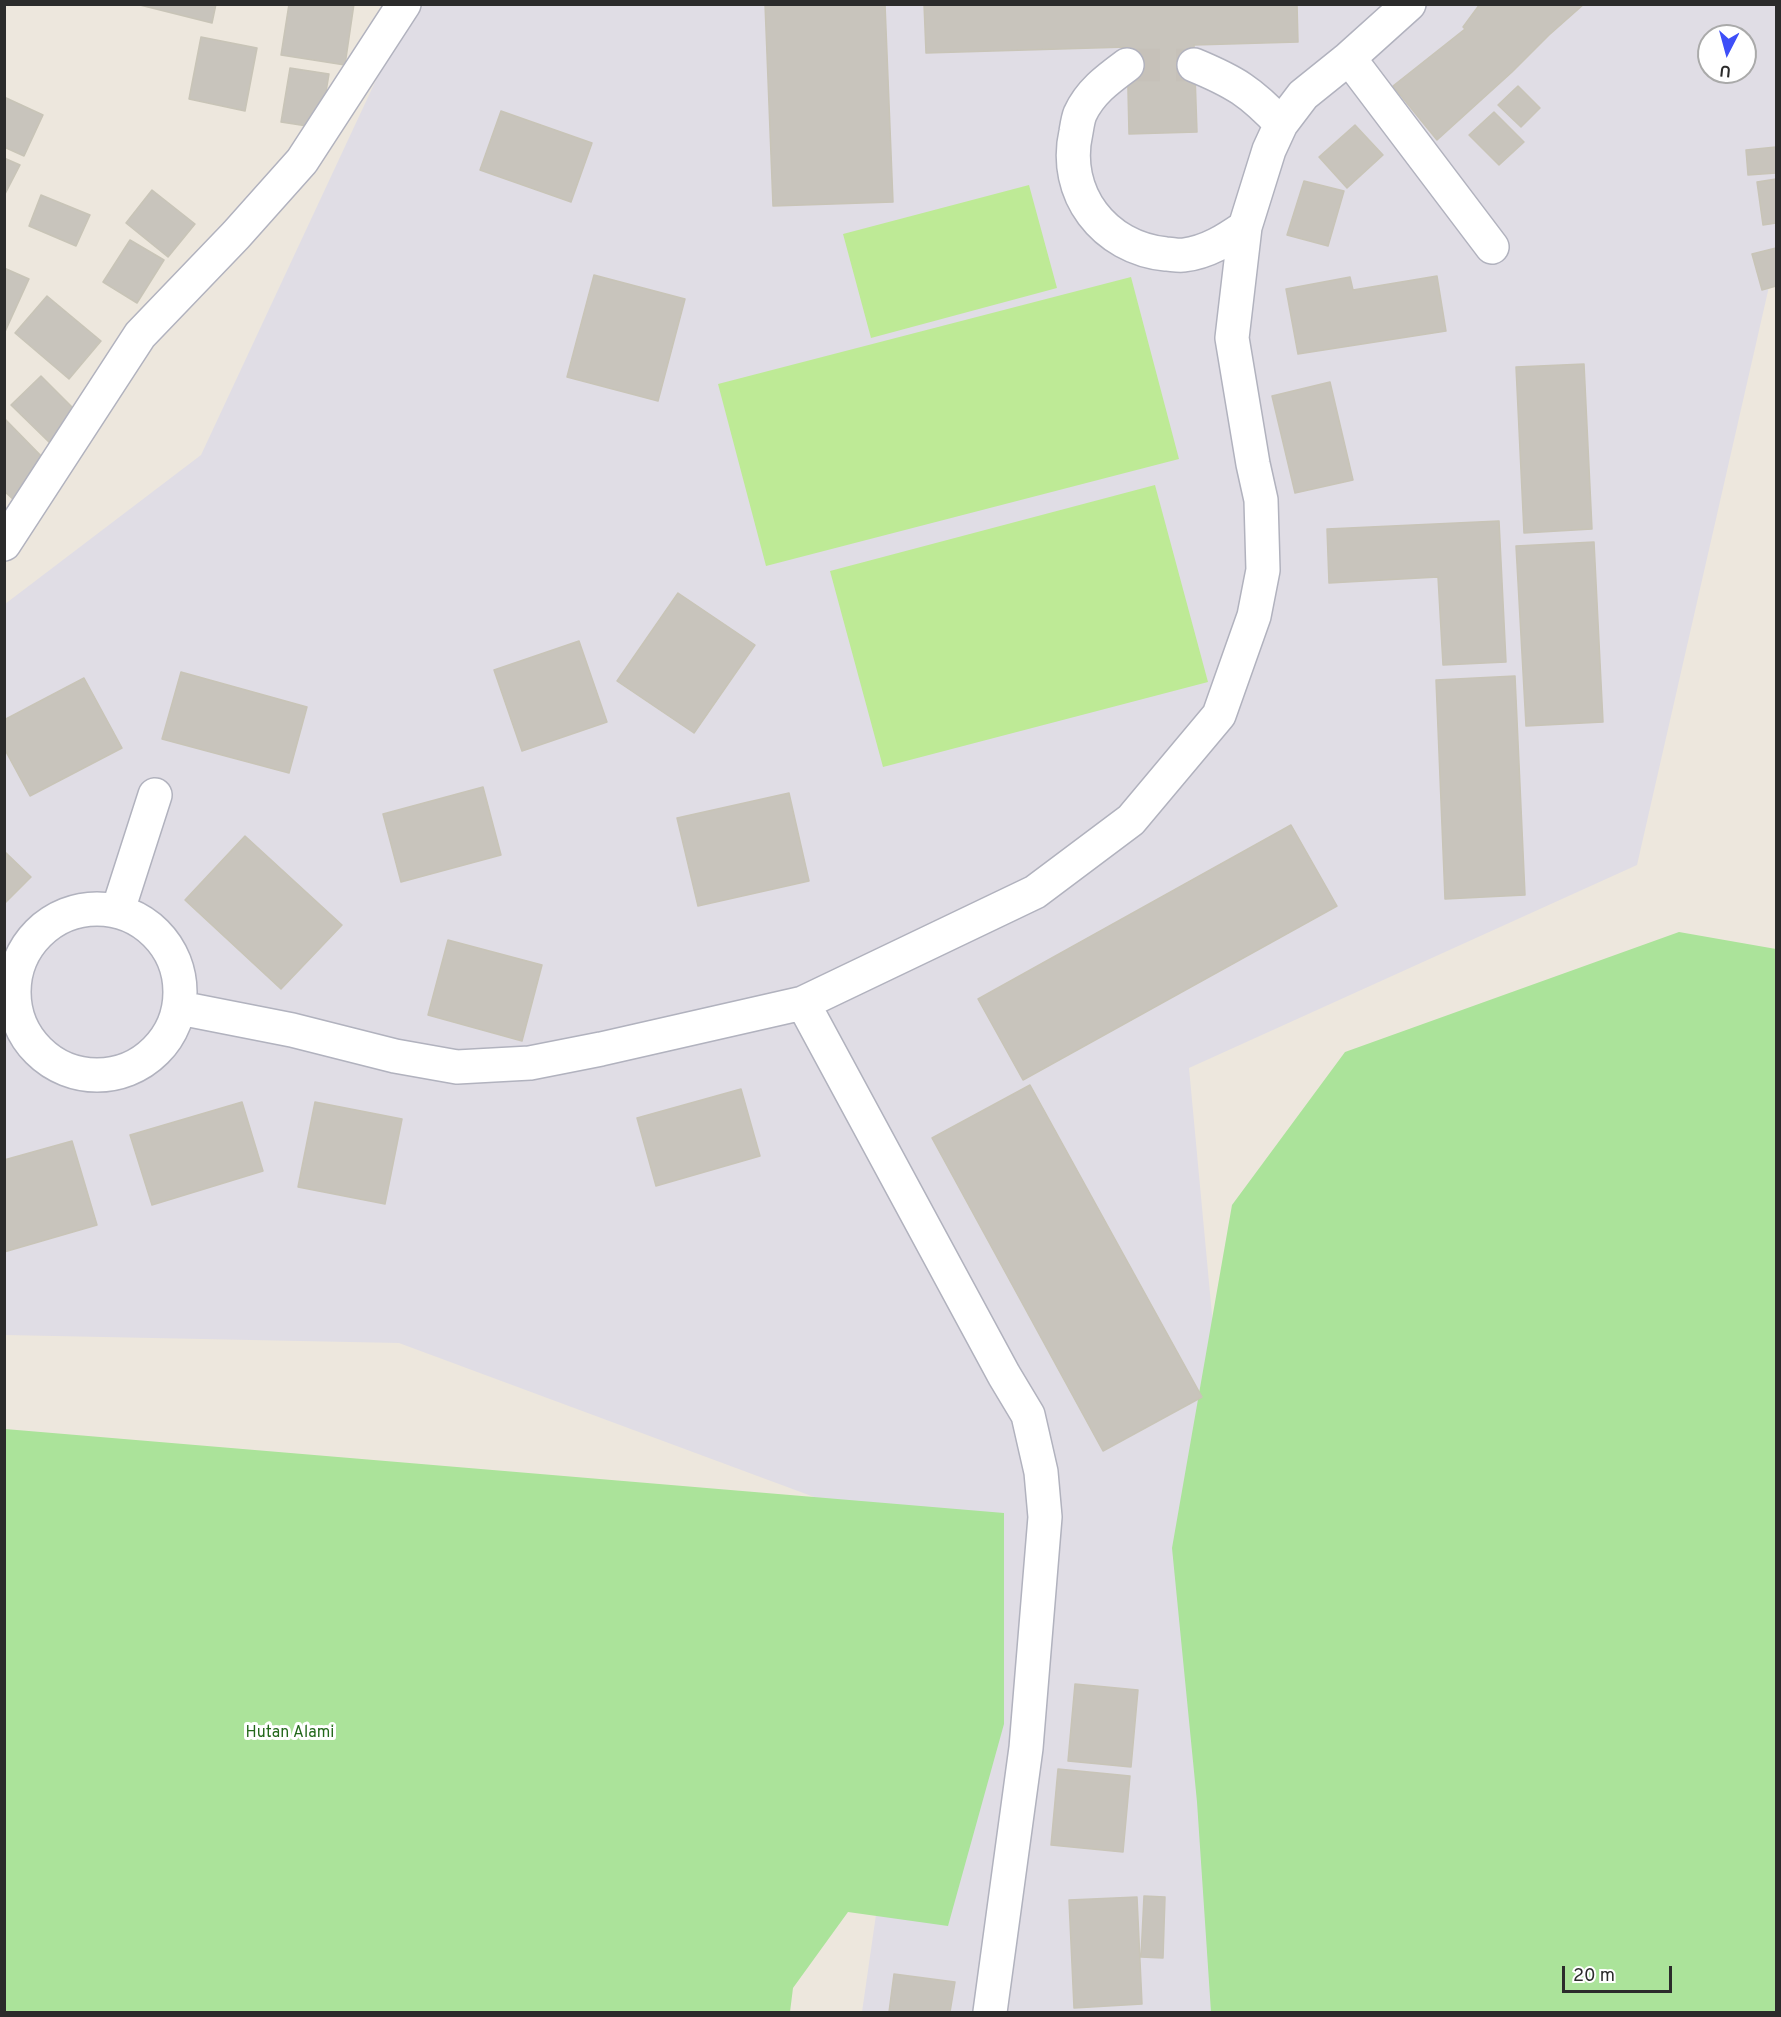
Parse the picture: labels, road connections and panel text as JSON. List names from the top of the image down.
{
  "parks": ["Hutan Alami"],
  "scale_bar": "20 m",
  "north": "bottom"
}
